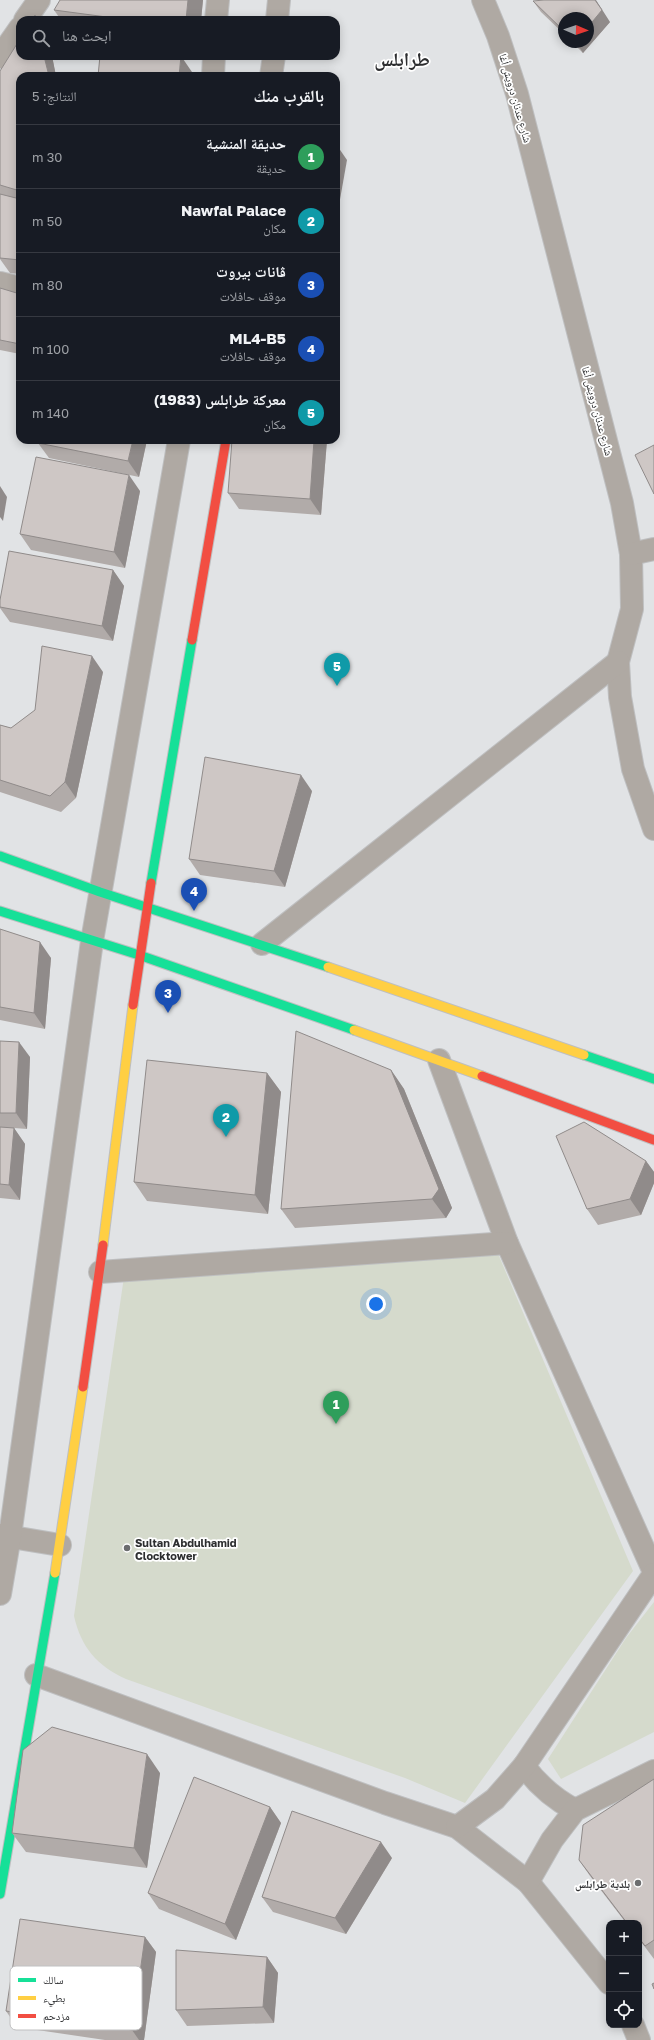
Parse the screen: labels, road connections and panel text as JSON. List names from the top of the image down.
{
  "streets": {
    "street": ["شارع عدنان درويش أغا"]
  },
  "districts": ["طرابلس"],
  "places": ["Sultan Abdulhamid Clocktower", "بلدية طرابلس"],
  "legend": ["سالك", "بطيء", "مزدحم"],
  "north": "right",
  "page": {
    "search": "ابحث هنا",
    "heading": ["بالقرب منك", "النتائج: 5"],
    "list": [
      {
        "mark": "1",
        "name": "حديقة المنشية",
        "note": "حديقة",
        "value": "30 m"
      },
      {
        "mark": "2",
        "name": "Nawfal Palace",
        "note": "مكان",
        "value": "50 m"
      },
      {
        "mark": "3",
        "name": "ڤانات بيروت",
        "note": "موقف حافلات",
        "value": "80 m"
      },
      {
        "mark": "4",
        "name": "ML4-B5",
        "note": "موقف حافلات",
        "value": "100 m"
      },
      {
        "mark": "5",
        "name": "معركة طرابلس (1983)",
        "note": "مكان",
        "value": "140 m"
      }
    ],
    "pins": [
      "5",
      "4",
      "3",
      "2",
      "1"
    ],
    "map_buttons": ["+", "−"]
  }
}
